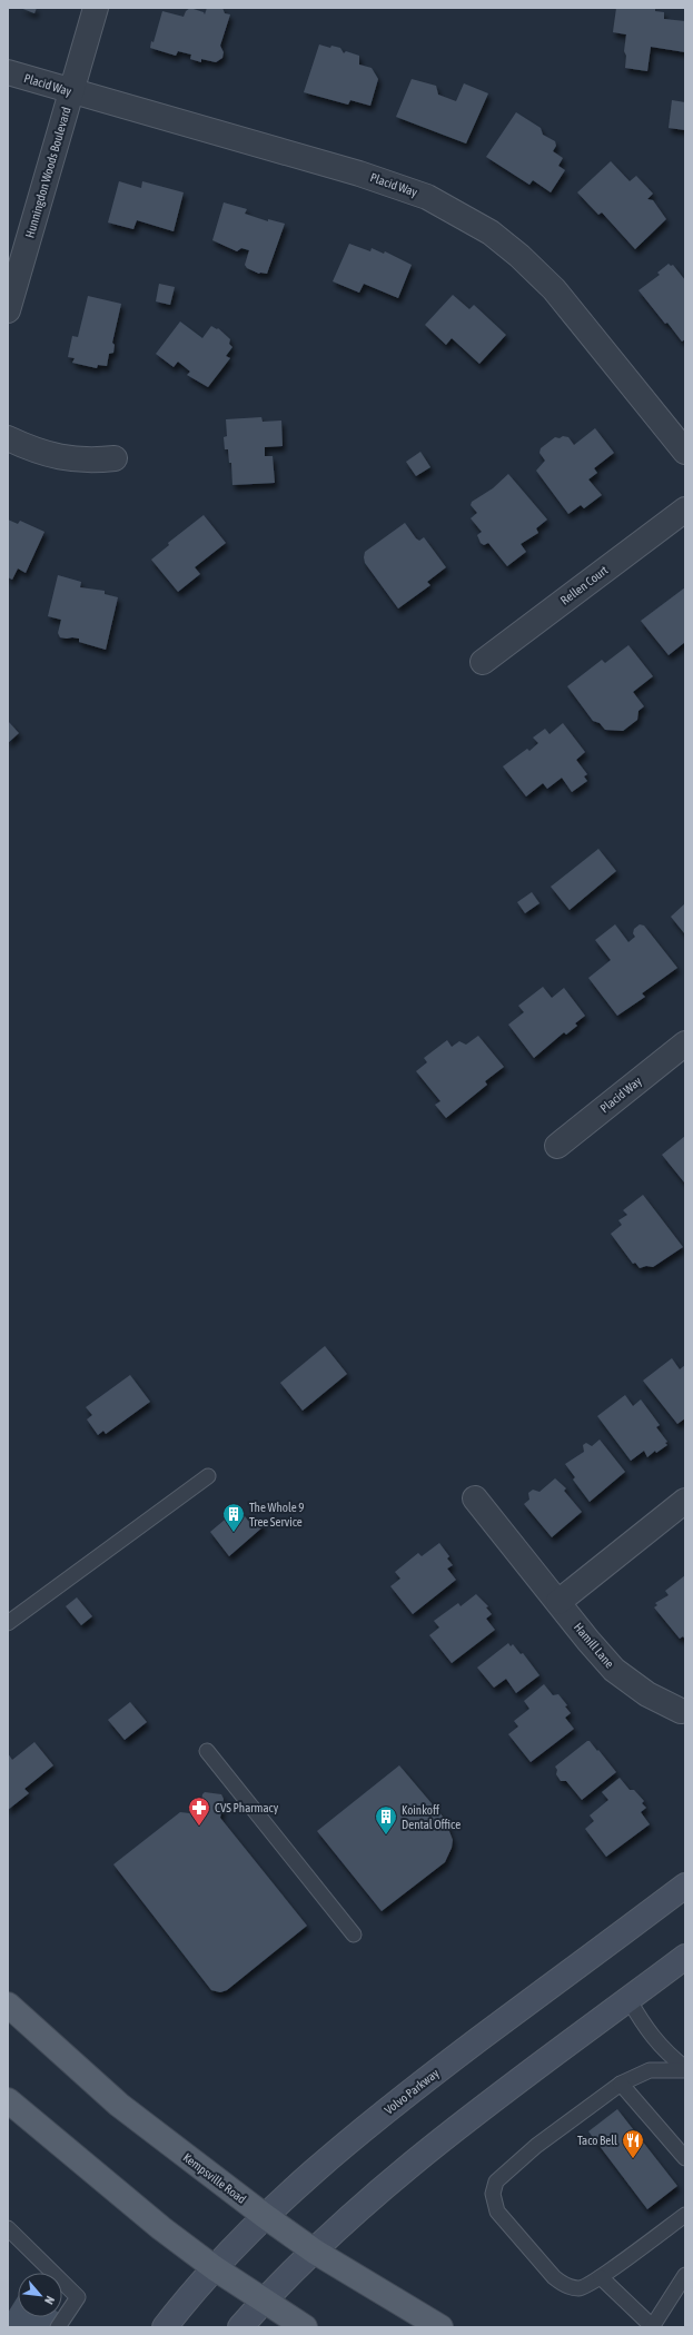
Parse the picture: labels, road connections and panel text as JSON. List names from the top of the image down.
{
  "streets": {
    "main road": ["Volvo Parkway", "Kempsville Road"],
    "street": [
      "Placid Way",
      "Hunningdon Woods Boulevard",
      "Rellen Court",
      "Hamill Lane"
    ]
  },
  "crossings": [
    ["Placid Way", "Hunningdon Woods Boulevard"],
    ["Volvo Parkway", "Kempsville Road"]
  ],
  "places": {
    "building": ["The Whole 9 Tree Service", "Koinkoff Dental Office"],
    "pharmacy": ["CVS Pharmacy"],
    "restaurant": ["Taco Bell"]
  },
  "north": "bottom right"
}
